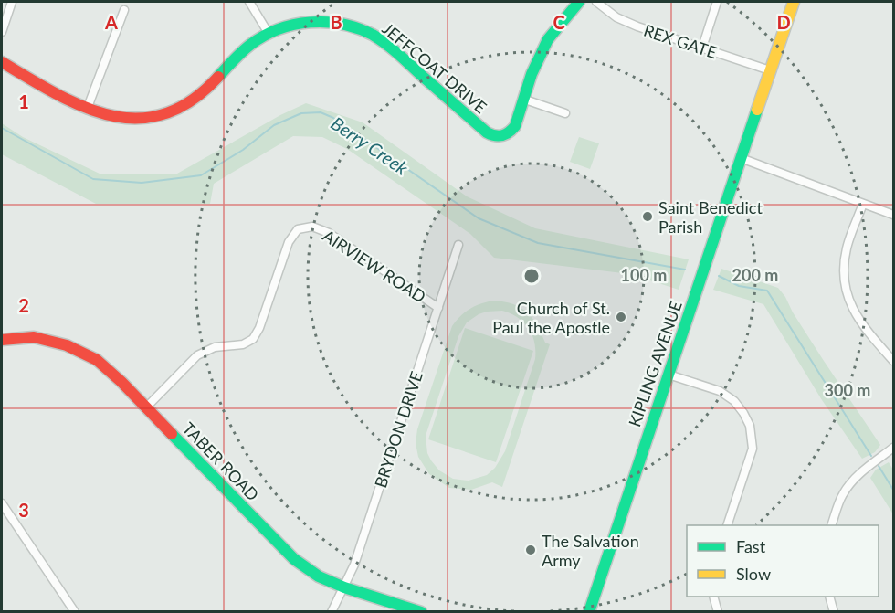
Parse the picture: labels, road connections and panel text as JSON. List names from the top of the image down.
{
  "streets": {
    "street": [
      "REX GATE",
      "JEFFCOAT DRIVE",
      "AIRVIEW ROAD",
      "KIPLING AVENUE",
      "BRYDON DRIVE",
      "TABER ROAD"
    ]
  },
  "crossings": [
    ["REX GATE", "KIPLING AVENUE"],
    ["AIRVIEW ROAD", "BRYDON DRIVE"],
    ["AIRVIEW ROAD", "TABER ROAD"],
    ["BRYDON DRIVE", "TABER ROAD"]
  ],
  "water": ["Berry Creek"],
  "places": ["Saint Benedict Parish", "Church of St. Paul the Apostle", "The Salvation Army"],
  "legend": ["Fast", "Slow"],
  "grid": {
    "columns": [
      "A",
      "B",
      "C",
      "D"
    ],
    "rows": ["1", "2", "3"]
  },
  "rings": ["100 m", "200 m", "300 m"]
}
